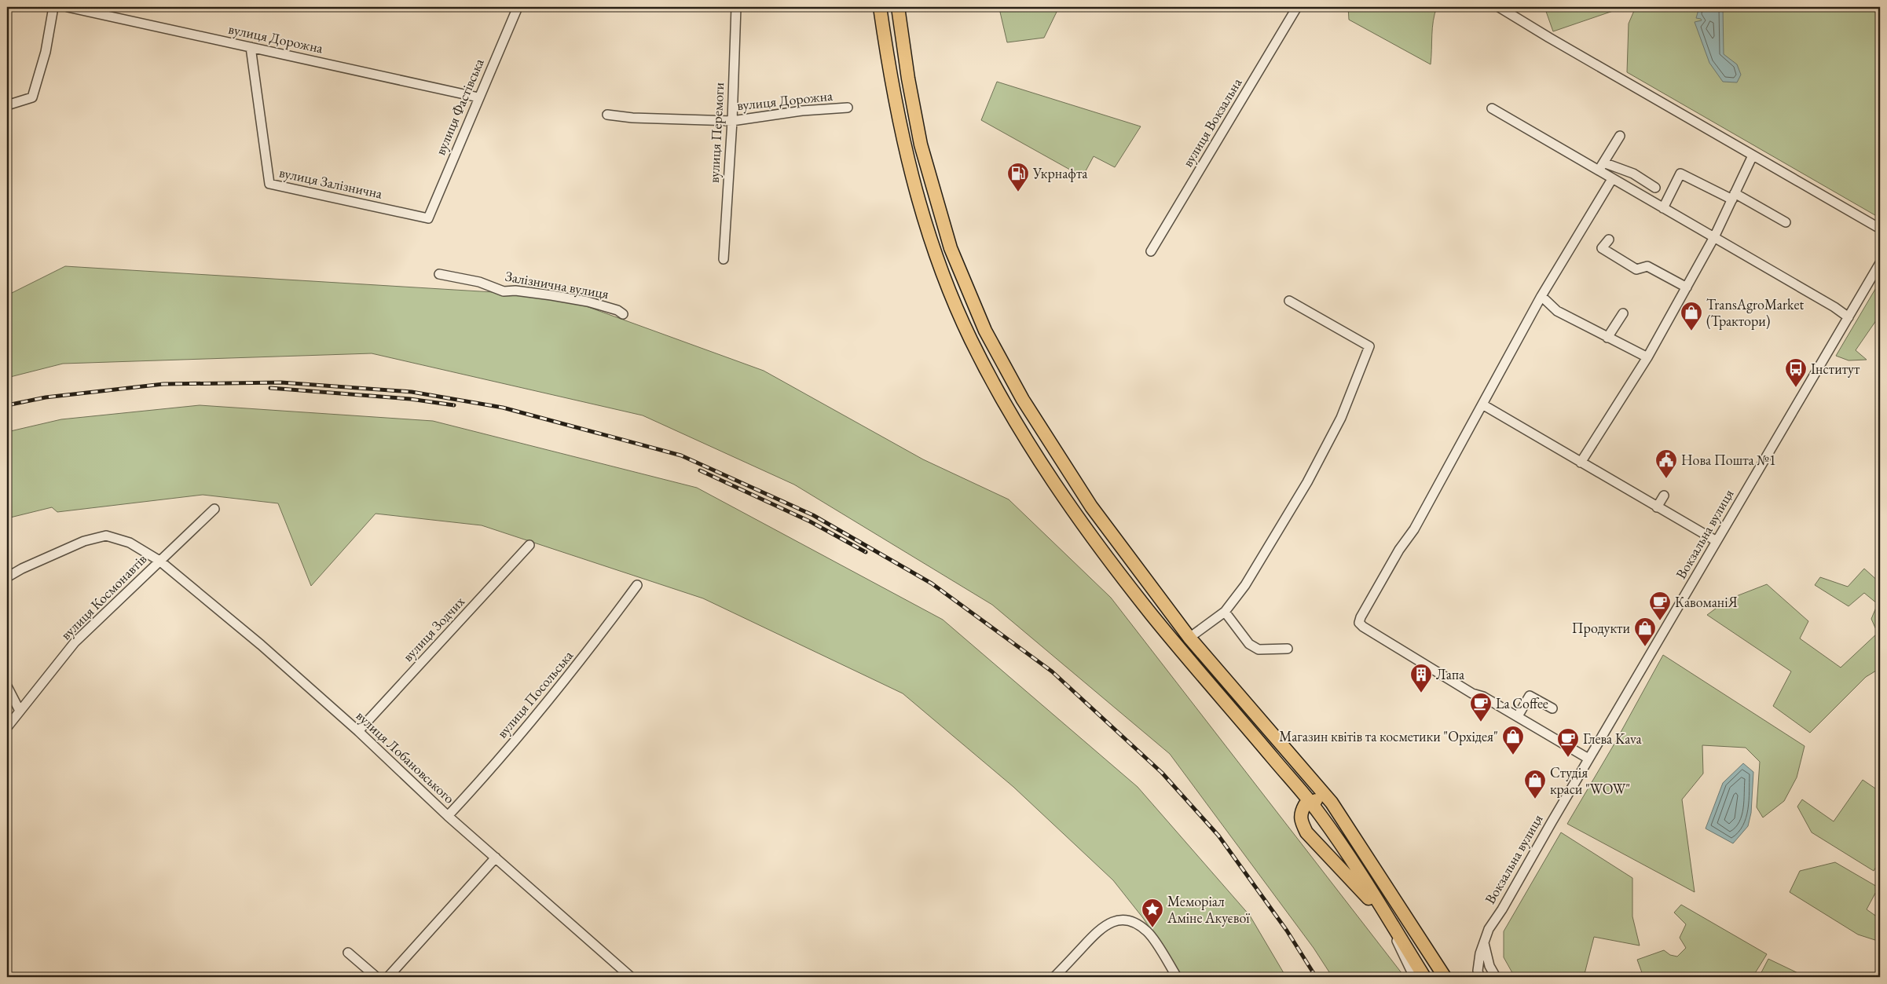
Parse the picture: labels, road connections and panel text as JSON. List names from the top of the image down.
{
  "streets": {
    "street": [
      "вулиця Дорожна",
      "вулиця Фастівська",
      "вулиця Вокзальна",
      "вулиця Перемоги",
      "вулиця Залізнична",
      "Залізнична вулиця",
      "Вокзальна вулиця",
      "вулиця Космонавтів",
      "вулиця Зодчих",
      "вулиця Посольська",
      "вулиця Лобановського"
    ]
  },
  "crossings": [
    ["вулиця Дорожна", "вулиця Фастівська"],
    ["вулиця Дорожна", "вулиця Перемоги"],
    ["вулиця Дорожна", "вулиця Залізнична"],
    ["вулиця Фастівська", "вулиця Залізнична"],
    ["вулиця Космонавтів", "вулиця Лобановського"],
    ["вулиця Зодчих", "вулиця Лобановського"],
    ["вулиця Посольська", "вулиця Лобановського"]
  ],
  "places": {
    "fuel station": ["Укрнафта"],
    "shop": [
      "TransAgroMarket (Трактори)",
      "Продукти",
      "Магазин квітів та косметики \"Орхідея\"",
      "Студія краси \"WOW\""
    ],
    "bus stop": ["Інститут"],
    "public building": ["Нова Пошта №1"],
    "cafe": ["КавоманіЯ", "La Coffee", "Глева Kava"],
    "building": ["Лапа"],
    "place": ["Меморіал Аміне Акуєвої"]
  }
}
